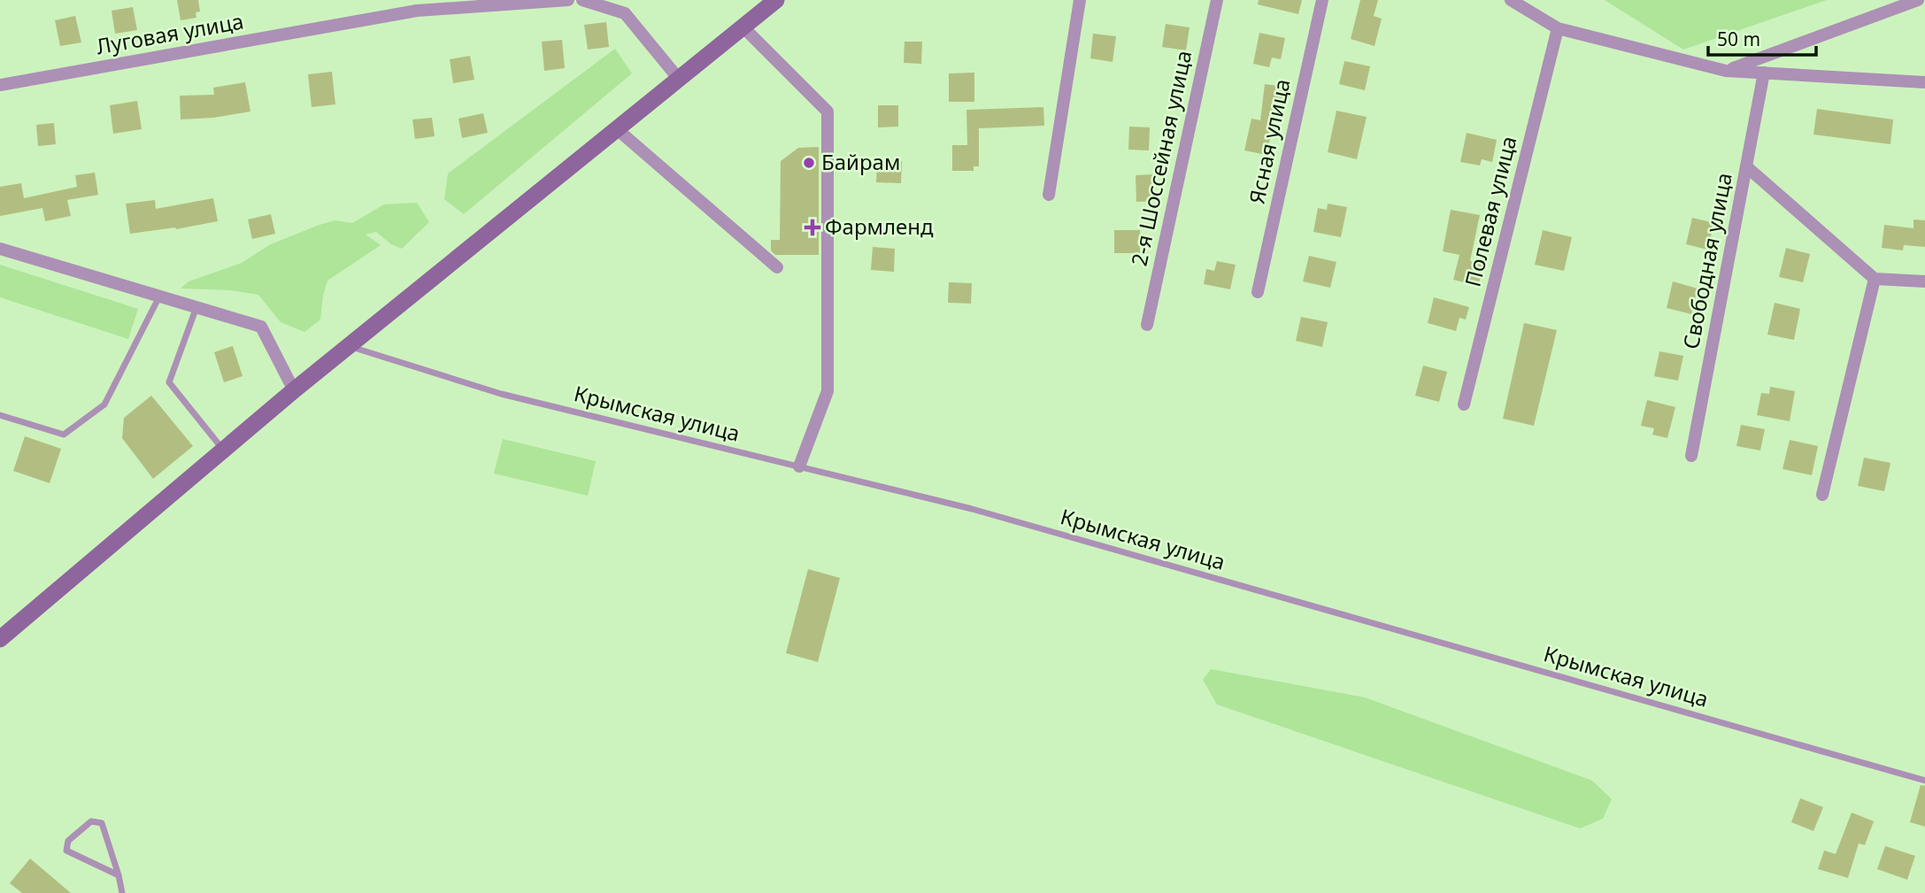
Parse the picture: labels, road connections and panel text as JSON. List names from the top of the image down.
{
  "streets": {
    "street": [
      "Луговая улица",
      "Ясная улица",
      "2-я Шоссейная улица",
      "Полевая улица",
      "Свободная улица"
    ],
    "lane": ["Крымская улица"]
  },
  "places": {
    "other": ["Байрам"],
    "health": ["Фармленд"]
  },
  "scale_bar": "50 m"
}
